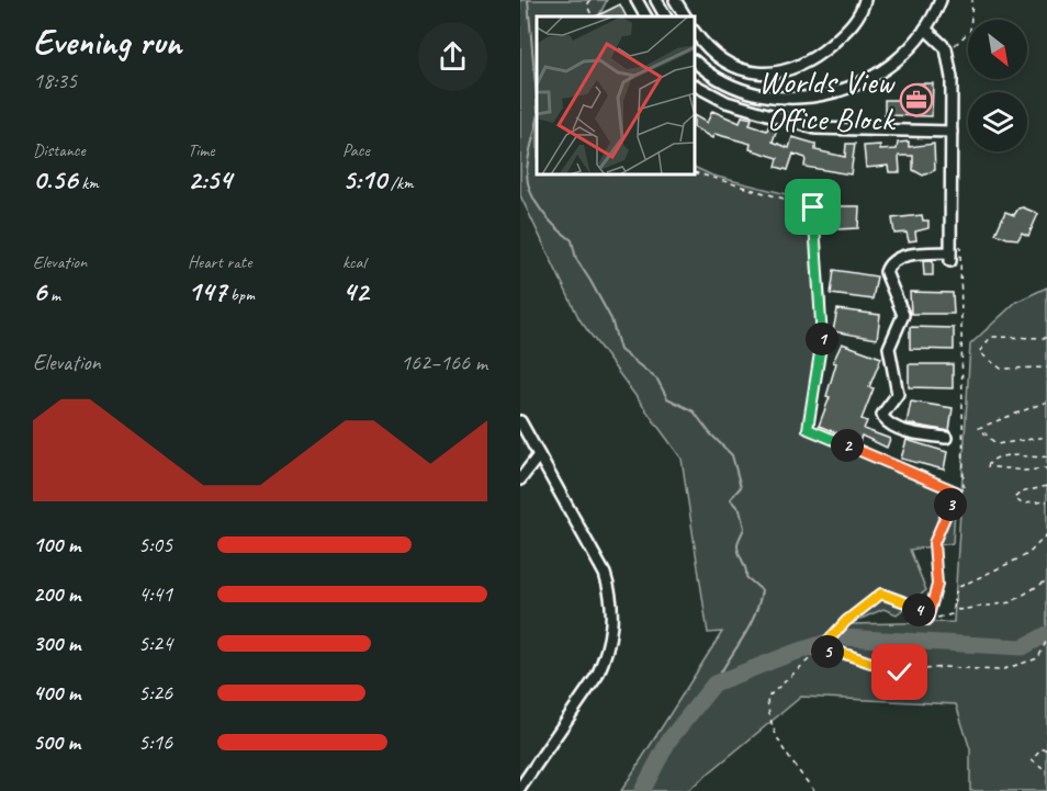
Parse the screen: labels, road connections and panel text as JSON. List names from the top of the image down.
{
  "places": {
    "office": ["Worlds View Office Block"]
  },
  "north": "bottom right",
  "page": {
    "heading": ["Evening run", "18:35"],
    "stats": [
      ["Distance", "0.56 km"],
      ["Time", "2:54"],
      ["Pace", "5:10 /km"],
      ["Elevation", "6 m"],
      ["Heart rate", "147 bpm"],
      ["kcal", "42"]
    ],
    "pins": [
      "1",
      "2",
      "3",
      "4",
      "5"
    ],
    "chart": ["Elevation", "162–166 m"],
    "list": [
      {
        "name": "100 m",
        "note": "5:05"
      },
      {
        "name": "200 m",
        "note": "4:41"
      },
      {
        "name": "300 m",
        "note": "5:24"
      },
      {
        "name": "400 m",
        "note": "5:26"
      },
      {
        "name": "500 m",
        "note": "5:16"
      }
    ]
  }
}
